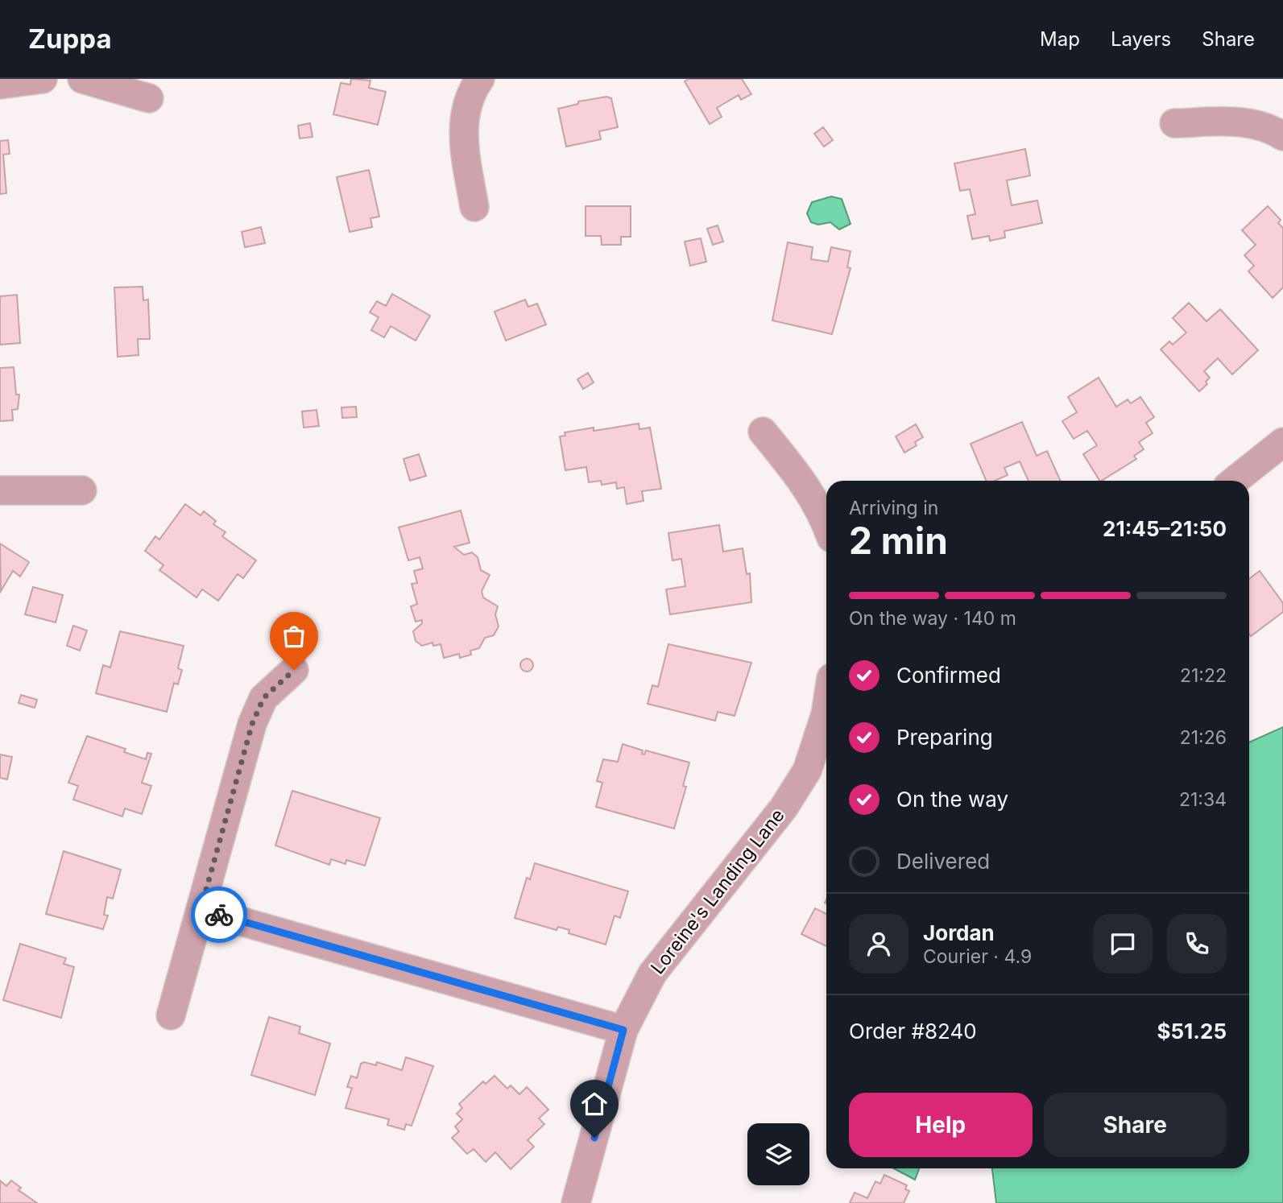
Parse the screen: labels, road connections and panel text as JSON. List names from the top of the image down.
{
  "streets": {
    "street": ["Loreine's Landing Lane"]
  },
  "page": {
    "header": "Zuppa",
    "nav": ["Map", "Layers", "Share"],
    "heading": ["2 min", "Arriving in", "21:45–21:50"],
    "panel": [
      "Jordan",
      "Courier · 4.9",
      "Order #8240",
      "$51.25"
    ],
    "bar": "On the way · 140 m",
    "list": [
      ["Confirmed", "21:22"],
      ["Preparing", "21:26"],
      ["On the way", "21:34"],
      "Delivered"
    ],
    "buttons": ["Help", "Share"]
  }
}
